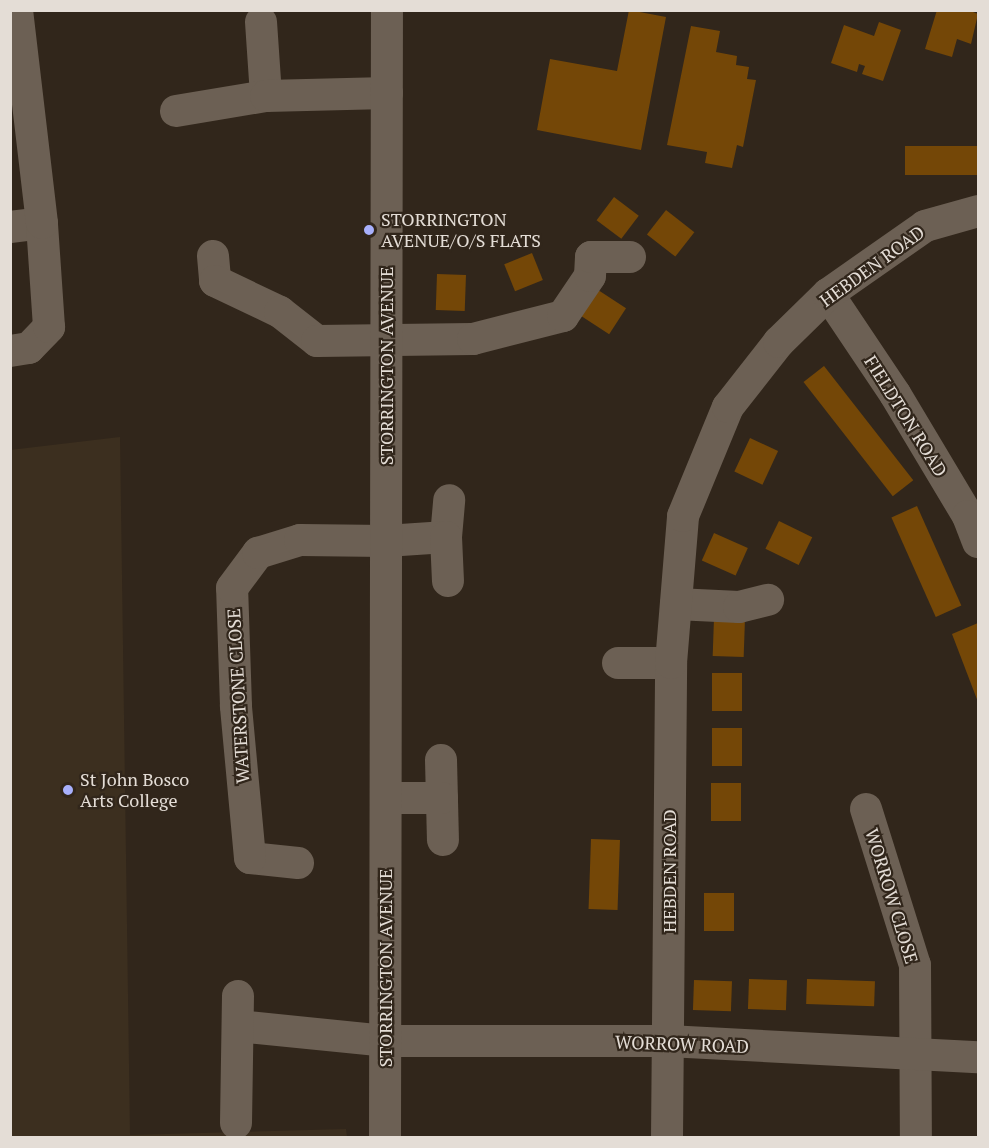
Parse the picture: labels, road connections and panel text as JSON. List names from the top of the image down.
{
  "streets": {
    "street": [
      "HEBDEN ROAD",
      "STORRINGTON AVENUE",
      "FIELDTON ROAD",
      "WATERSTONE CLOSE",
      "WORROW CLOSE",
      "WORROW ROAD"
    ]
  },
  "crossings": [
    ["HEBDEN ROAD", "FIELDTON ROAD"],
    ["HEBDEN ROAD", "WORROW ROAD"],
    ["STORRINGTON AVENUE", "WATERSTONE CLOSE"],
    ["STORRINGTON AVENUE", "WORROW ROAD"],
    ["WORROW CLOSE", "WORROW ROAD"]
  ],
  "places": ["STORRINGTON AVENUE/O/S FLATS", "St John Bosco Arts College"]
}
